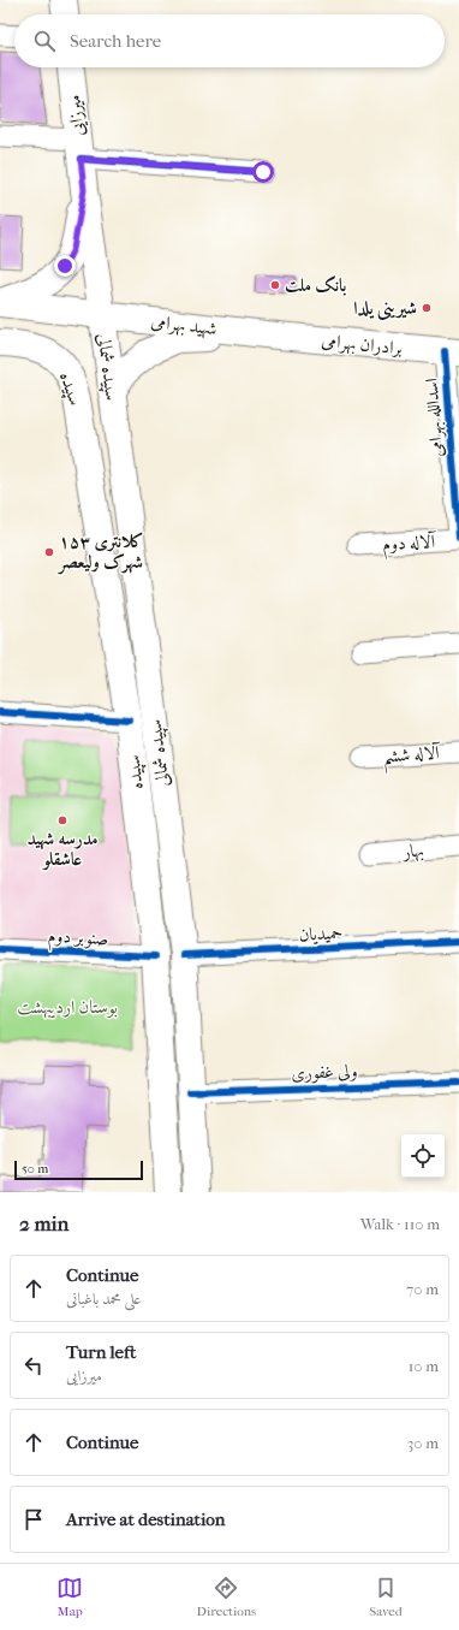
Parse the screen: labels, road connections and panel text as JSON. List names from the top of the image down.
{
  "streets": {
    "main road": [
      "میرزایی",
      "شهید بهرامی",
      "برادران بهرامی",
      "سپیده شمالی",
      "سپیده"
    ],
    "street": [
      "اسدالله بهرامی",
      "آلاله دوم",
      "آلاله ششم",
      "بهار",
      "حمیدیان",
      "صنوبر دوم",
      "ولی غفوری"
    ]
  },
  "crossings": [
    ["میرزایی", "شهید بهرامی"],
    ["میرزایی", "سپیده شمالی"],
    ["شهید بهرامی", "برادران بهرامی"],
    ["شهید بهرامی", "سپیده شمالی"],
    ["برادران بهرامی", "اسدالله بهرامی"],
    ["سپیده شمالی", "حمیدیان"],
    ["سپیده شمالی", "ولی غفوری"],
    ["سپیده", "صنوبر دوم"],
    ["اسدالله بهرامی", "آلاله دوم"]
  ],
  "parks": ["بوستان اردیبهشت"],
  "places": [
    "بانک ملت",
    "شیرینی یلدا",
    "کلانتری ۱۵۳ شهرک ولیعصر",
    "مدرسه شهید عاشقلو"
  ],
  "scale_bar": "50 m",
  "page": {
    "search": "Search here",
    "scale": "50 m",
    "heading": ["2 min", "Walk · 110 m"],
    "list": [
      ["Continue", "علی محمد باغبانی", "70 m"],
      ["Turn left", "میرزایی", "10 m"],
      ["Continue", "30 m"],
      "Arrive at destination"
    ],
    "nav": ["Map", "Directions", "Saved"]
  }
}
